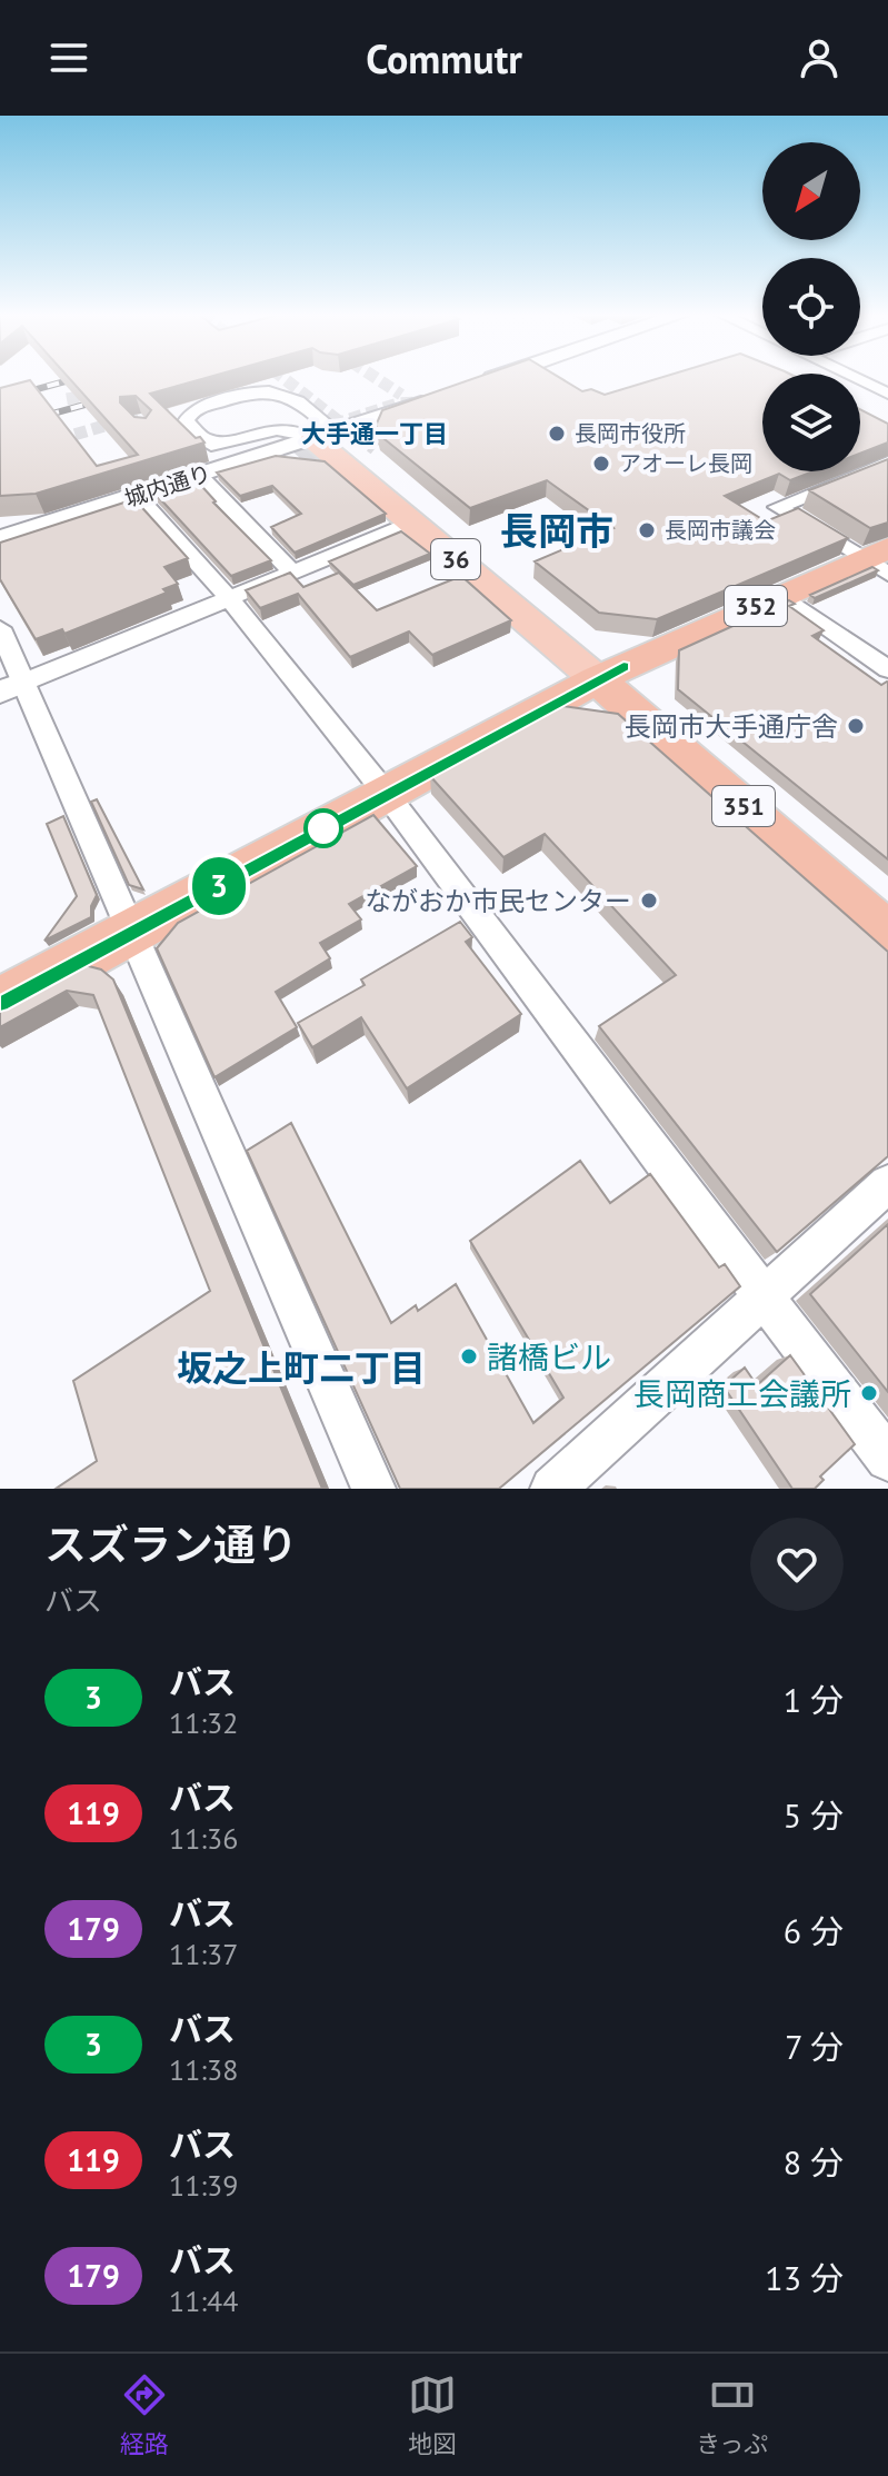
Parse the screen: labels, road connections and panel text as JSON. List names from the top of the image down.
{
  "streets": {
    "highway": ["352", "351"],
    "main road": ["36"],
    "street": ["城内通り"]
  },
  "crossings": [
    ["城内通り", "36"],
    ["36", "352"],
    ["36", "351"],
    ["352", "351"]
  ],
  "districts": ["大手通一丁目", "長岡市", "坂之上町二丁目"],
  "places": [
    "長岡市役所",
    "アオーレ長岡",
    "長岡市議会",
    "長岡市大手通庁舎",
    "ながおか市民センター",
    "諸橋ビル",
    "長岡商工会議所"
  ],
  "lines": ["bus line 3"],
  "north": "bottom left",
  "page": {
    "header": "Commutr",
    "on_map": "3",
    "heading": ["スズラン通り", "バス"],
    "list": [
      {
        "mark": "3",
        "name": "バス",
        "note": "11:32",
        "value": "1 分"
      },
      {
        "mark": "119",
        "name": "バス",
        "note": "11:36",
        "value": "5 分"
      },
      {
        "mark": "179",
        "name": "バス",
        "note": "11:37",
        "value": "6 分"
      },
      {
        "mark": "3",
        "name": "バス",
        "note": "11:38",
        "value": "7 分"
      },
      {
        "mark": "119",
        "name": "バス",
        "note": "11:39",
        "value": "8 分"
      },
      {
        "mark": "179",
        "name": "バス",
        "note": "11:44",
        "value": "13 分"
      }
    ],
    "tabs": ["経路", "地図", "きっぷ"]
  }
}
